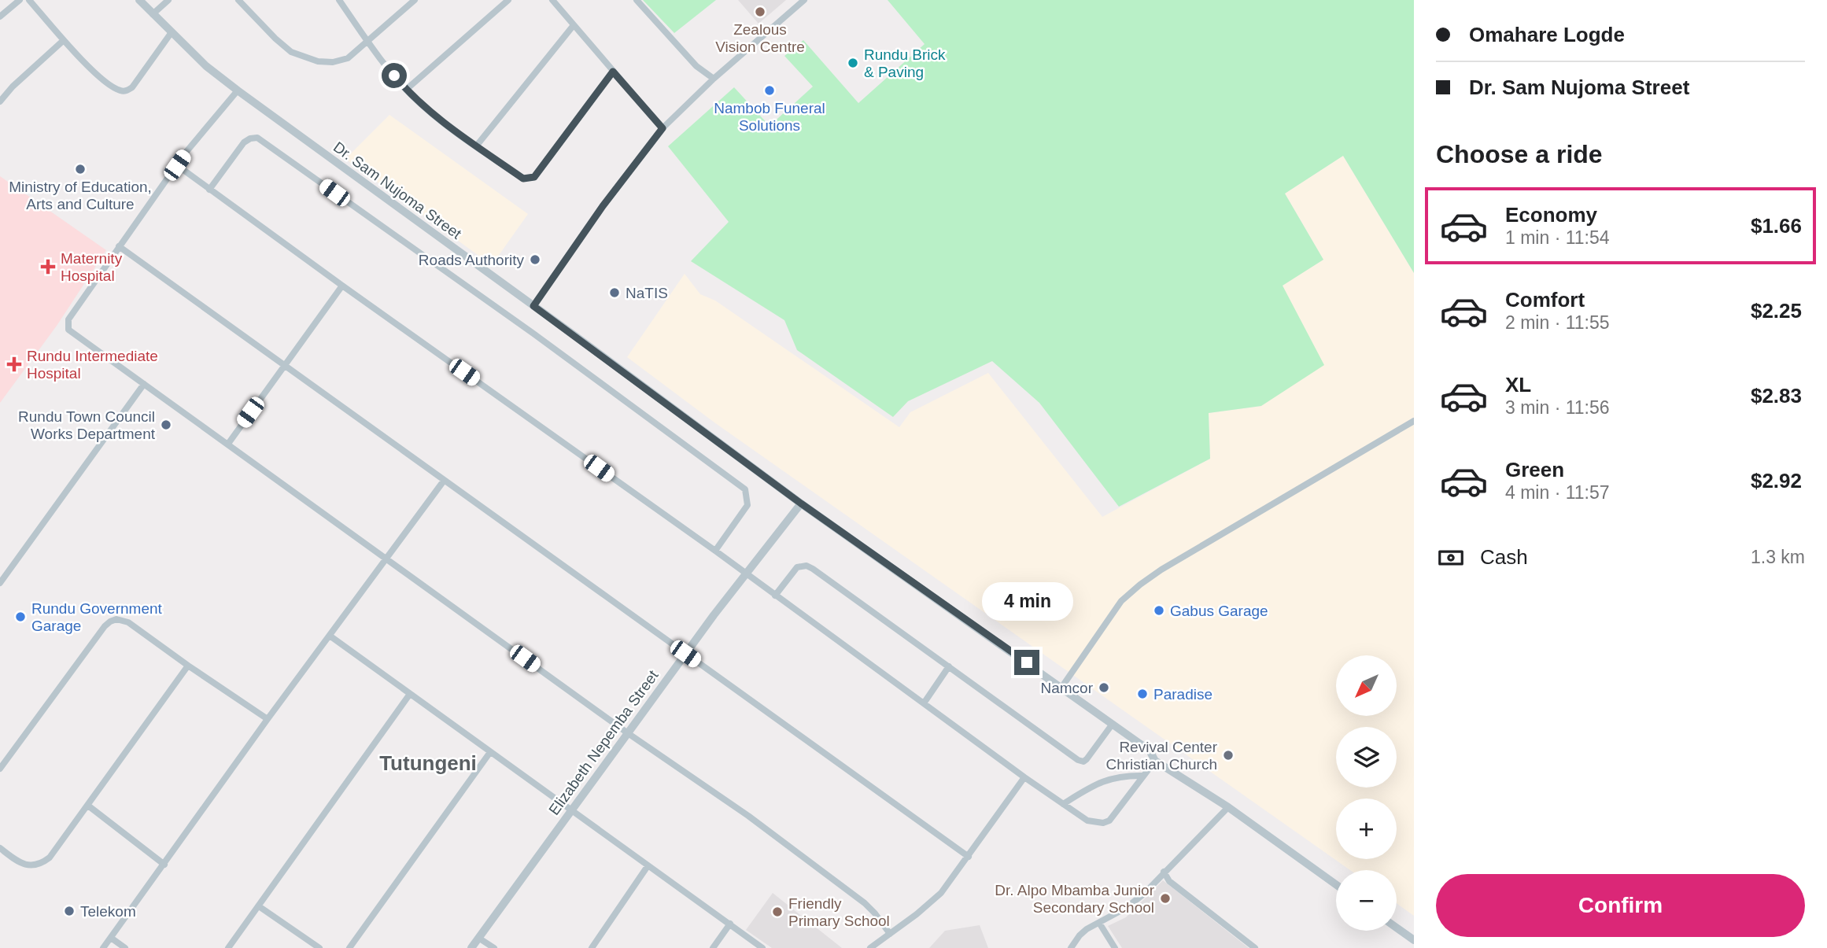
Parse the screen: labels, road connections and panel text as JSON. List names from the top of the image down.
{
  "streets": {
    "street": ["Dr. Sam Nujoma Street", "Elizabeth Nepemba Street"]
  },
  "crossings": [
    ["Dr. Sam Nujoma Street", "Elizabeth Nepemba Street"]
  ],
  "districts": ["Tutungeni"],
  "places": {
    "other": [
      "Zealous Vision Centre",
      "Rundu Brick & Paving",
      "Nambob Funeral Solutions",
      "Ministry of Education, Arts and Culture",
      "Roads Authority",
      "NaTIS",
      "Rundu Town Council Works Department",
      "Gabus Garage",
      "Rundu Government Garage",
      "Namcor",
      "Paradise",
      "Revival Center Christian Church",
      "Dr. Alpo Mbamba Junior Secondary School",
      "Telekom",
      "Friendly Primary School"
    ],
    "health": ["Maternity Hospital", "Rundu Intermediate Hospital"]
  },
  "north": "bottom left",
  "page": {
    "banner": ["Omahare Logde", "Dr. Sam Nujoma Street"],
    "heading": "Choose a ride",
    "list": [
      {
        "name": "Economy",
        "note": "1 min · 11:54",
        "value": "$1.66"
      },
      {
        "name": "Comfort",
        "note": "2 min · 11:55",
        "value": "$2.25"
      },
      {
        "name": "XL",
        "note": "3 min · 11:56",
        "value": "$2.83"
      },
      {
        "name": "Green",
        "note": "4 min · 11:57",
        "value": "$2.92"
      }
    ],
    "pay": ["Cash", "1.3 km"],
    "bubble": "4 min",
    "map_buttons": ["+", "−"],
    "buttons": "Confirm"
  }
}
